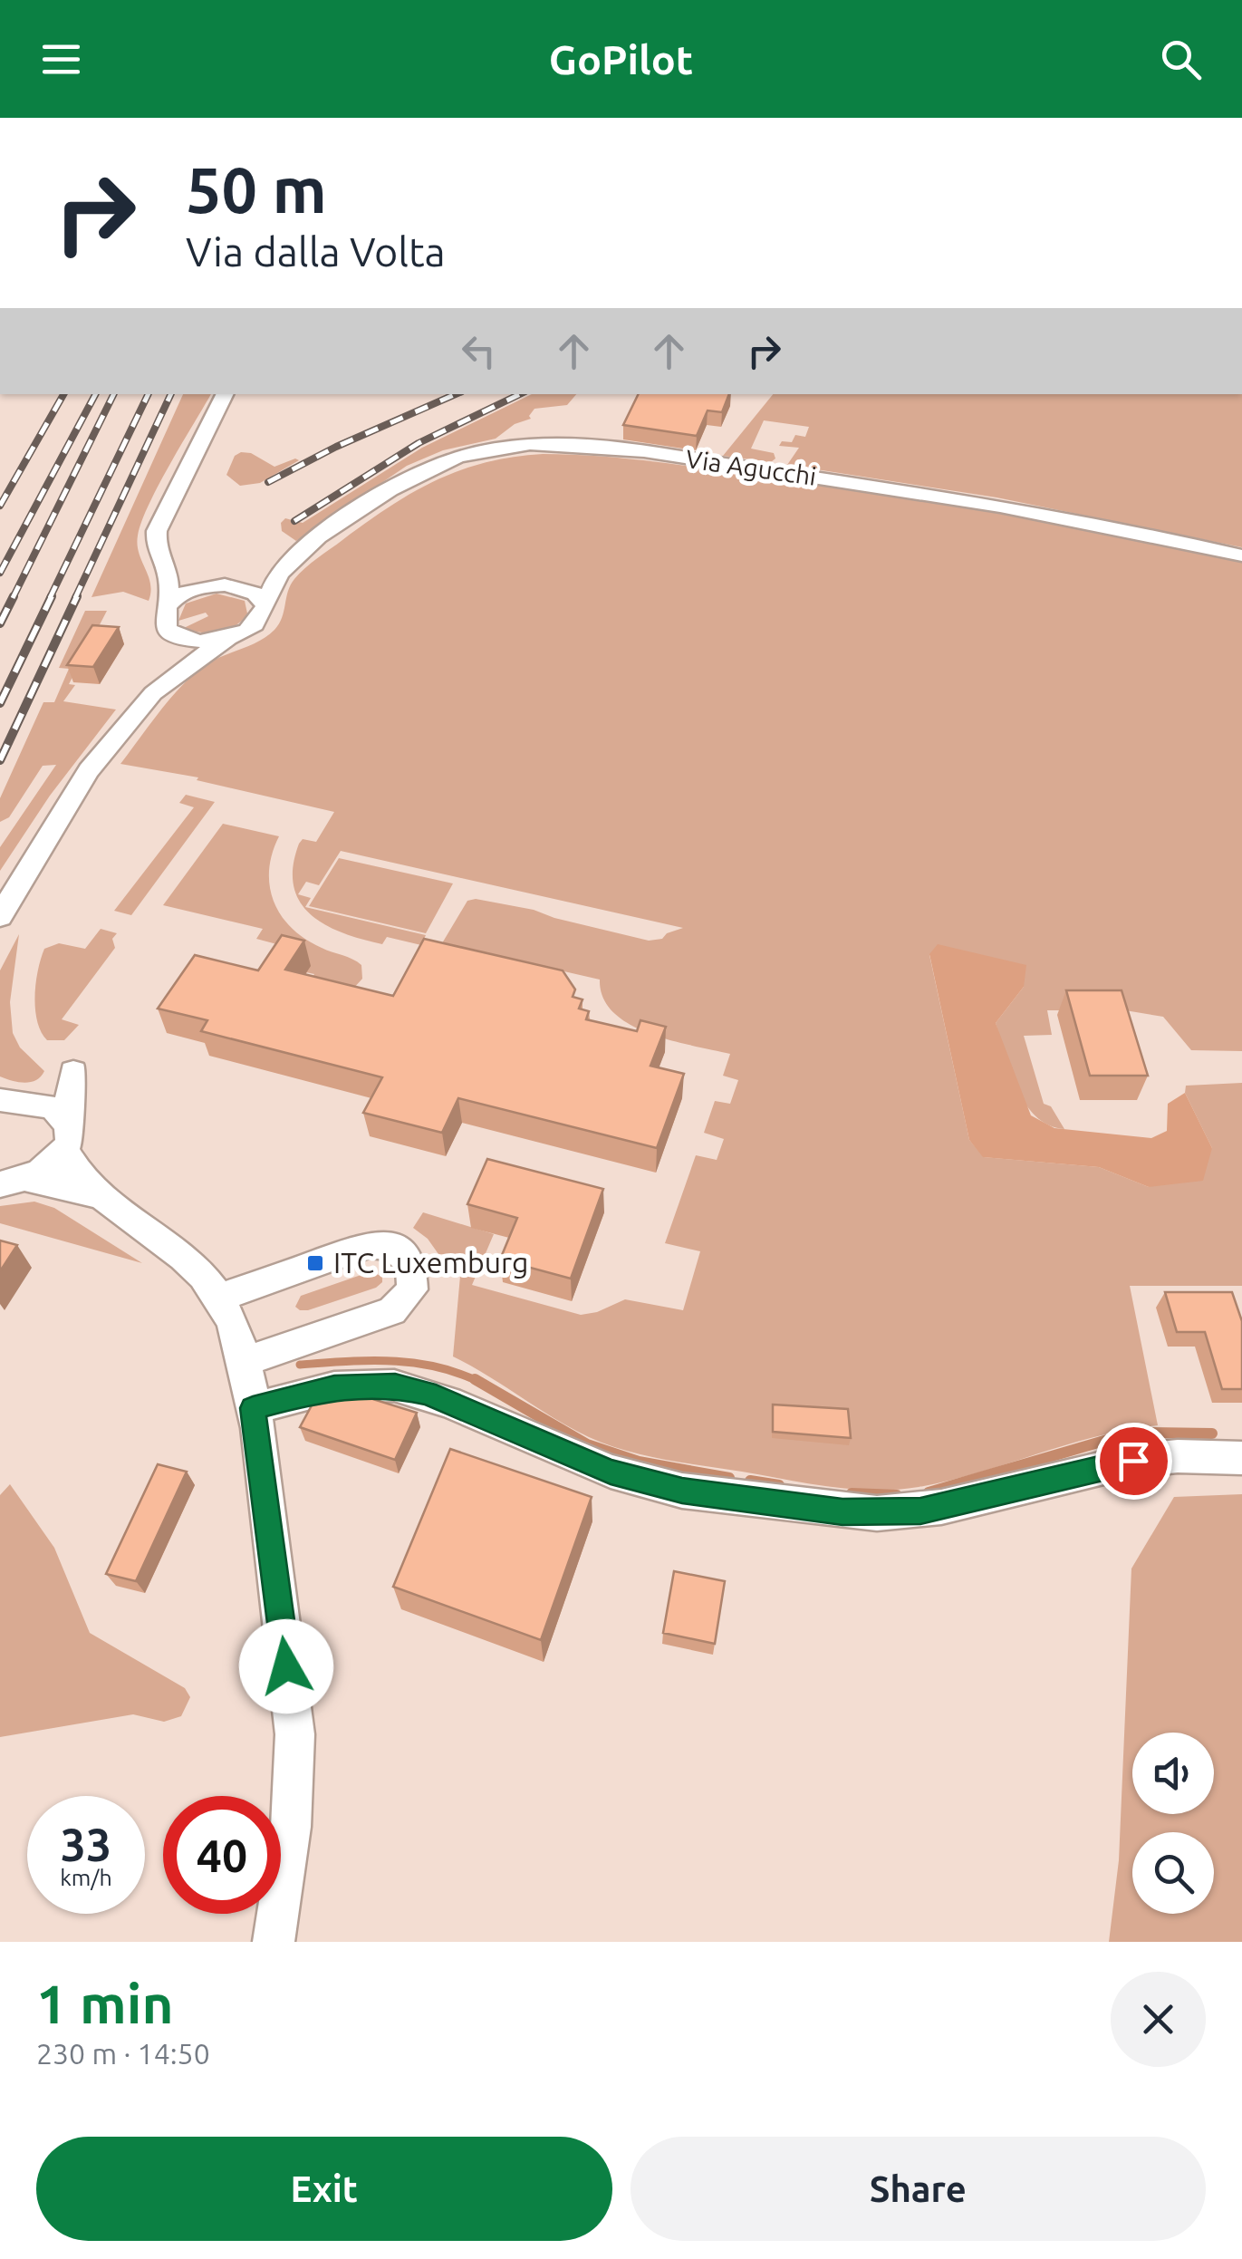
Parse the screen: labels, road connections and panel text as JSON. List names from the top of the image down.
{
  "streets": {
    "street": ["Via Agucchi"]
  },
  "places": {
    "transit": ["ITC Luxemburg"]
  },
  "page": {
    "header": "GoPilot",
    "turn": ["50 m", "Via dalla Volta"],
    "speed": "33 km/h",
    "limit": "40",
    "heading": ["1 min", "230 m · 14:50"],
    "buttons": ["Exit", "Share"]
  }
}
